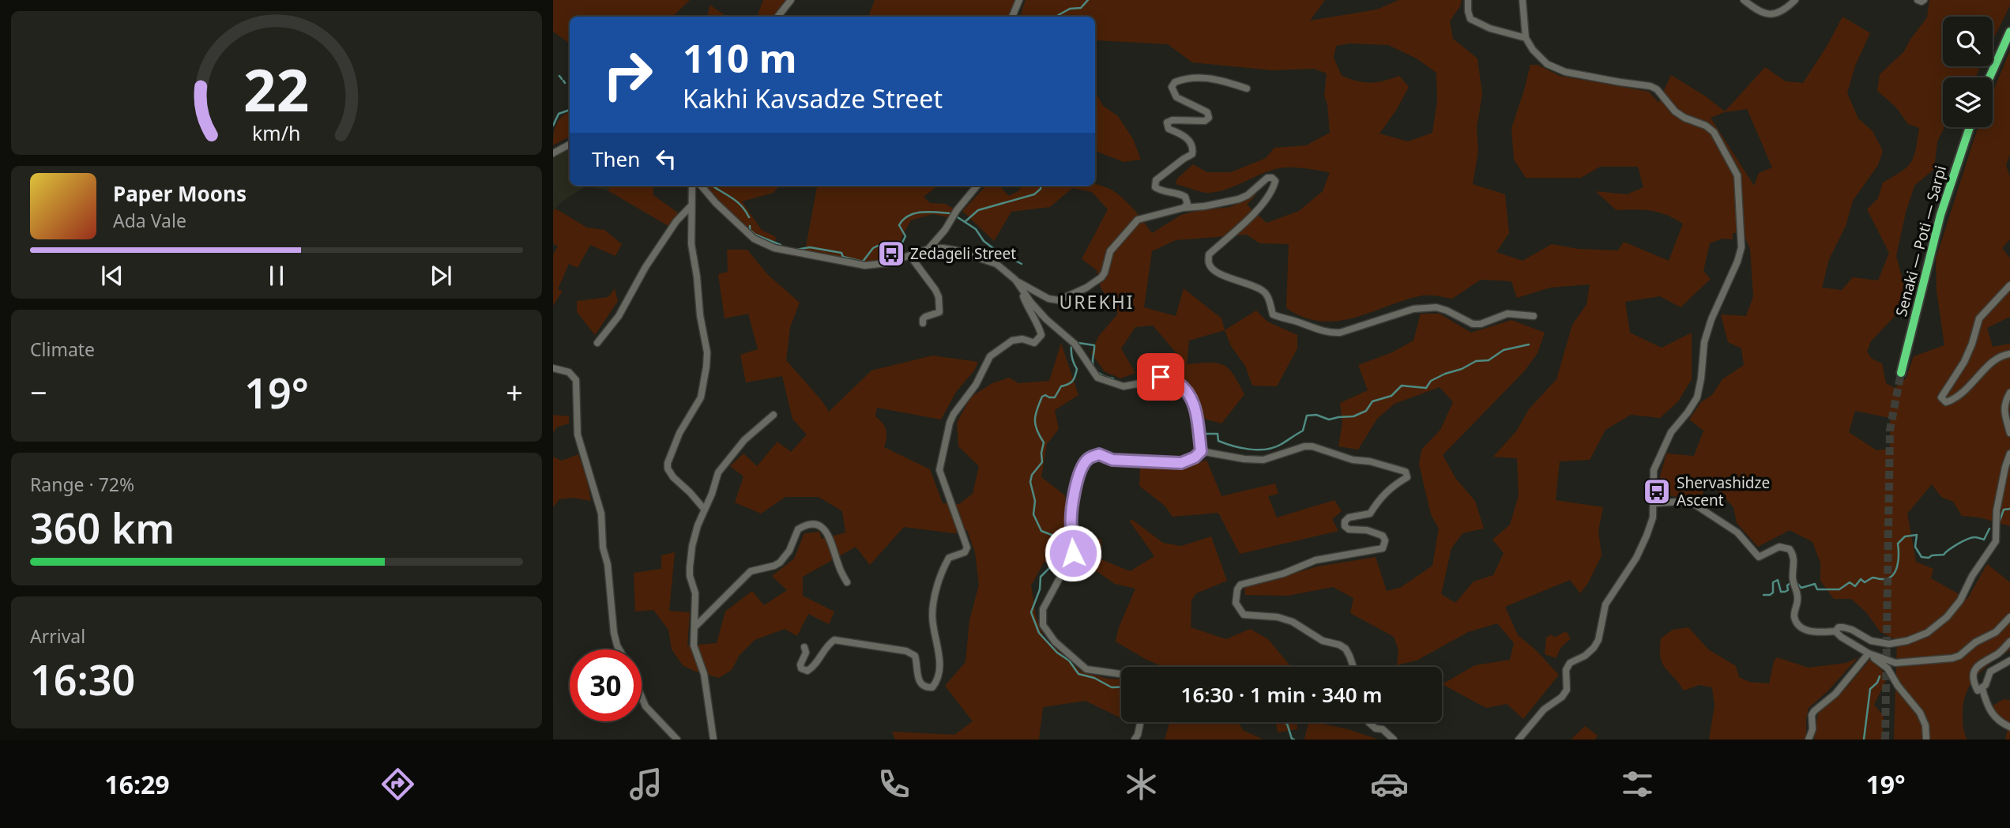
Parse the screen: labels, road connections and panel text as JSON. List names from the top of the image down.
{
  "streets": {
    "highway": ["Senaki — Poti — Sarpi"]
  },
  "districts": ["UREKHI"],
  "places": {
    "bus stop": ["Zedageli Street", "Shervashidze Ascent"]
  },
  "page": {
    "turn": ["110 m", "Kakhi Kavsadze Street"],
    "then": "Then",
    "song": ["Paper Moons", "Ada Vale"],
    "tile": [
      "Climate",
      ["Range · 72%", "360 km"],
      ["Arrival", "16:30"]
    ],
    "heat": ["−", "19°", "+"],
    "limit": "30",
    "trip": "16:30 · 1 min · 340 m",
    "tabs": ["16:29", "19°"],
    "gauge": ["22", "km/h"]
  }
}
